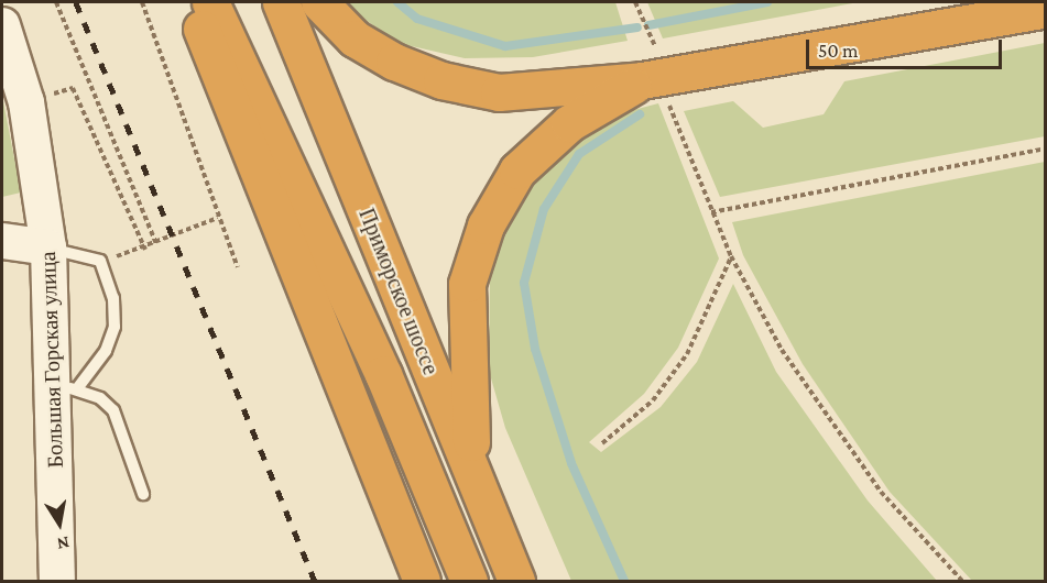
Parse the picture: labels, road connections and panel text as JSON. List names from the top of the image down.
{
  "streets": {
    "highway": ["Приморское шоссе"],
    "street": ["Большая Горская улица"]
  },
  "scale_bar": "50 m",
  "north": "bottom"
}
